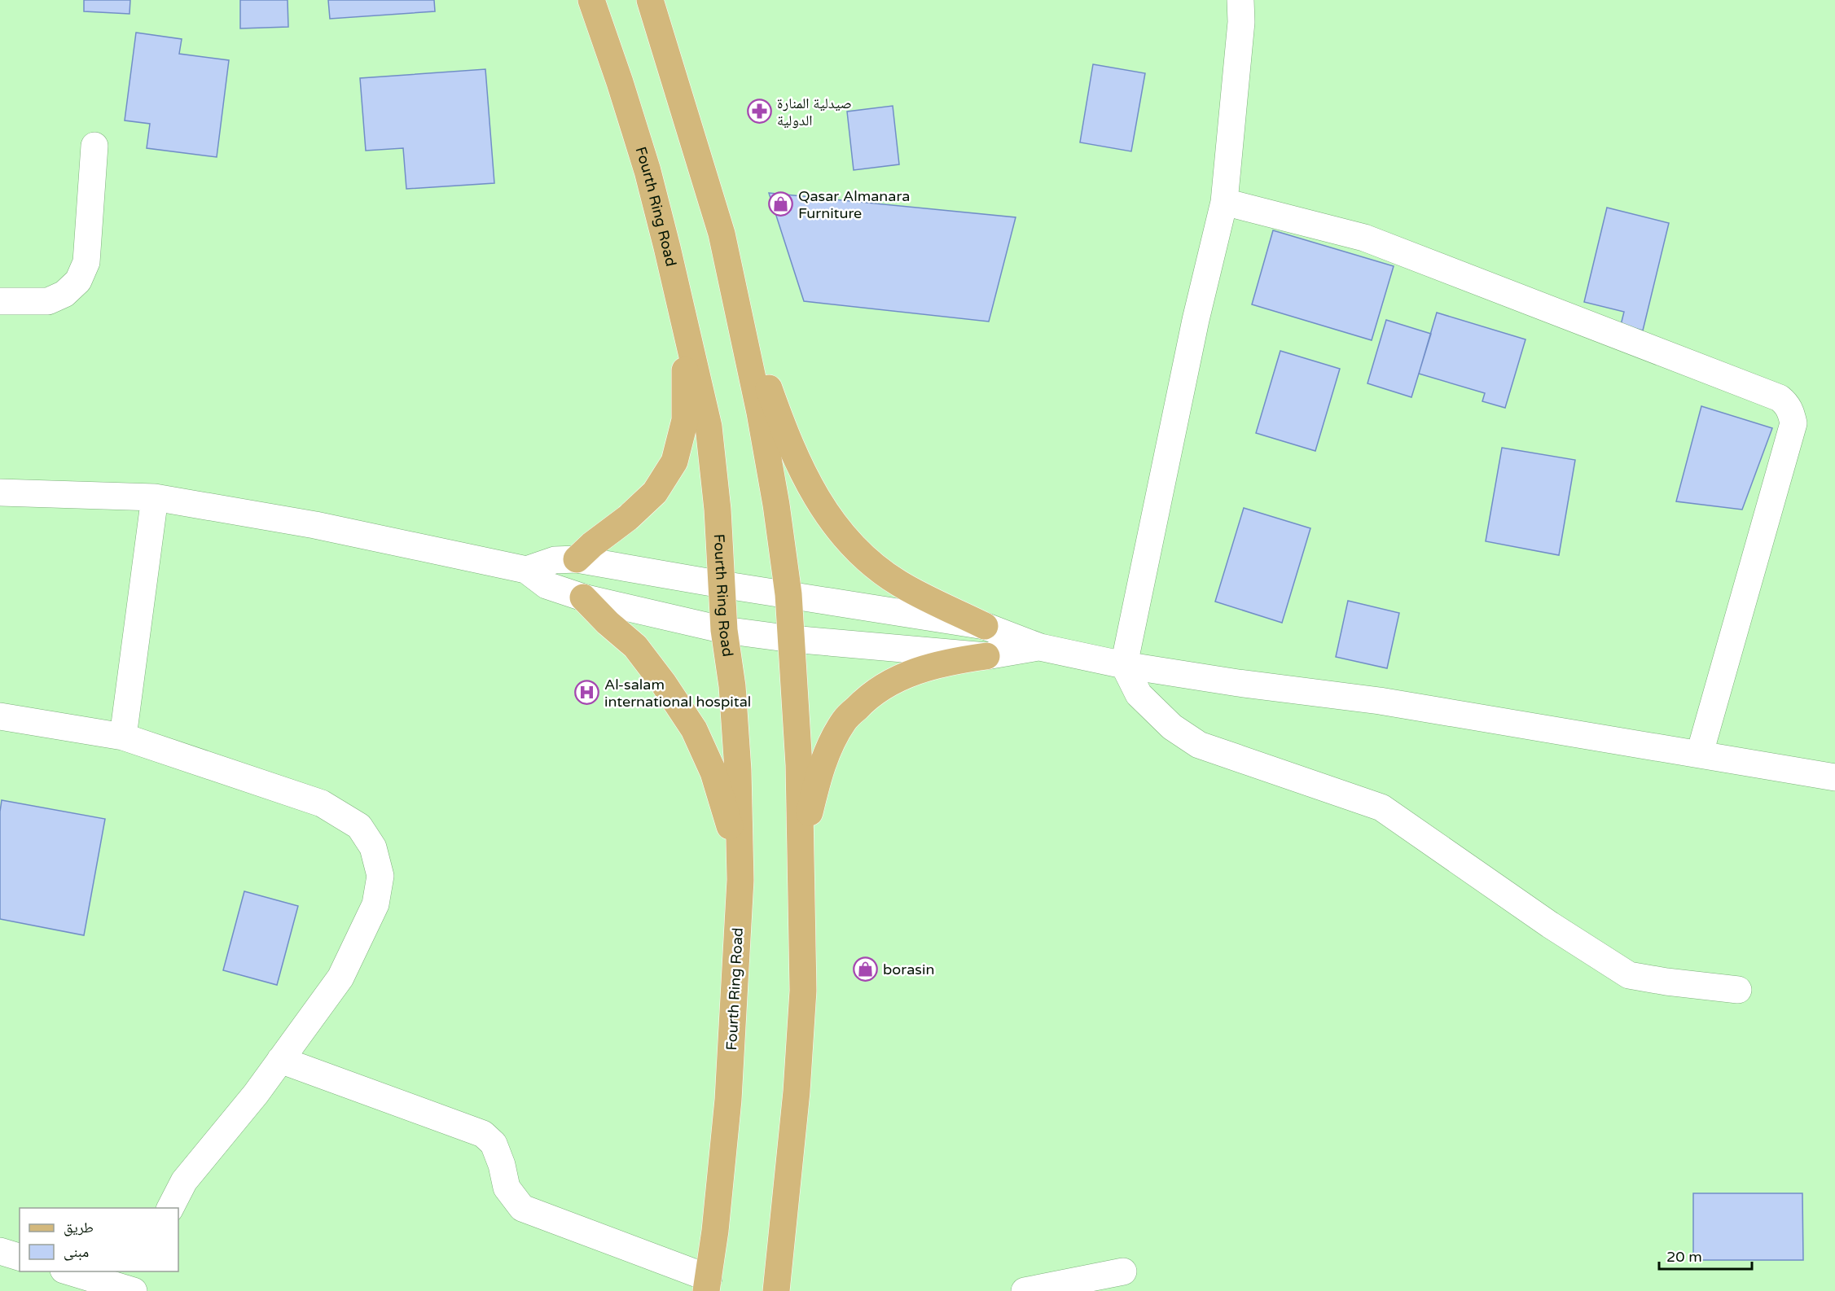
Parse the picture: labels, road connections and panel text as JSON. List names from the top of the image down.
{
  "streets": {
    "main road": ["Fourth Ring Road"]
  },
  "places": {
    "pharmacy": ["صيدلية المنارة الدولية"],
    "shop": ["Qasar Almanara Furniture", "borasin"],
    "hospital": ["Al-salam international hospital"]
  },
  "legend": ["طريق", "مبنى"],
  "scale_bar": "20 m"
}
